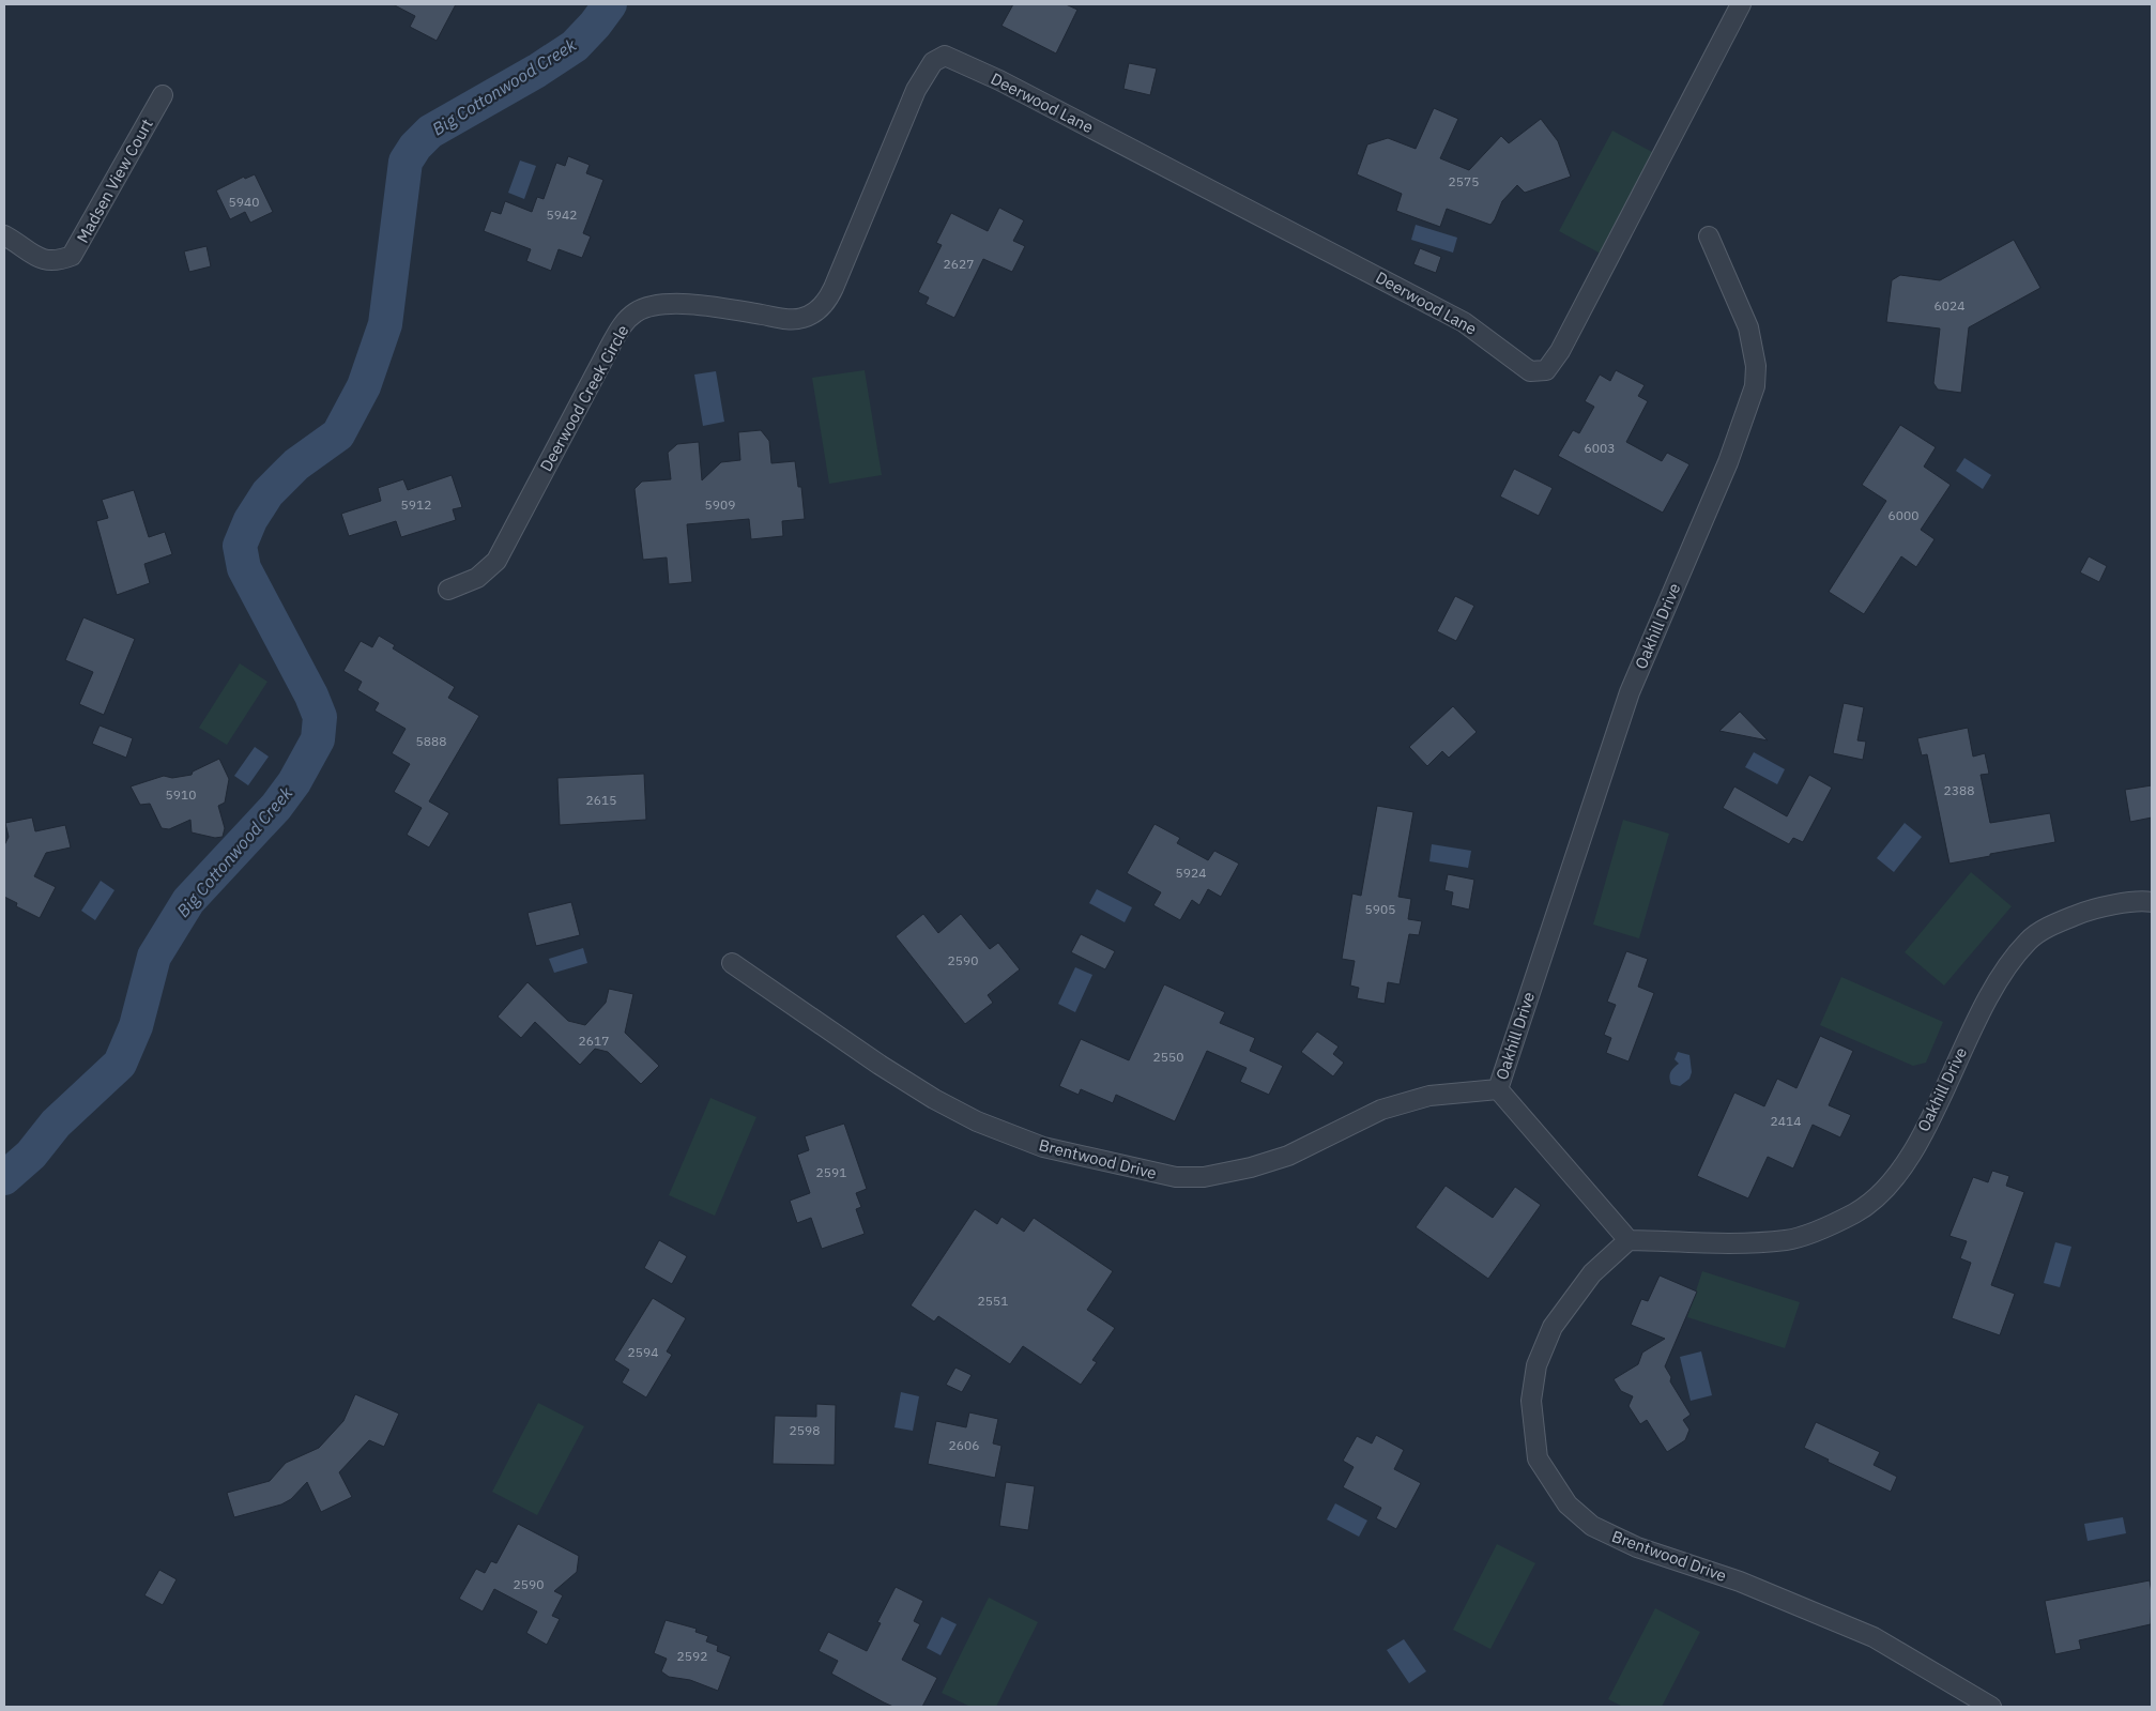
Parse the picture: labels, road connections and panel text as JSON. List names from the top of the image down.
{
  "streets": {
    "street": [
      "Deerwood Lane",
      "Madsen View Court",
      "Deerwood Creek Circle",
      "Oakhill Drive",
      "Brentwood Drive"
    ]
  },
  "crossings": [
    ["Deerwood Lane", "Deerwood Creek Circle"],
    ["Oakhill Drive", "Brentwood Drive"]
  ],
  "water": ["Big Cottonwood Creek"],
  "house_numbers": [
    "2575",
    "5940",
    "5942",
    "2627",
    "6024",
    "6003",
    "5912",
    "5909",
    "6000",
    "5888",
    "2388",
    "5910",
    "2615",
    "5924",
    "5905",
    "2590",
    "2617",
    "2550",
    "2414",
    "2591",
    "2551",
    "2594",
    "2598",
    "2606",
    "2590",
    "2592"
  ]
}
